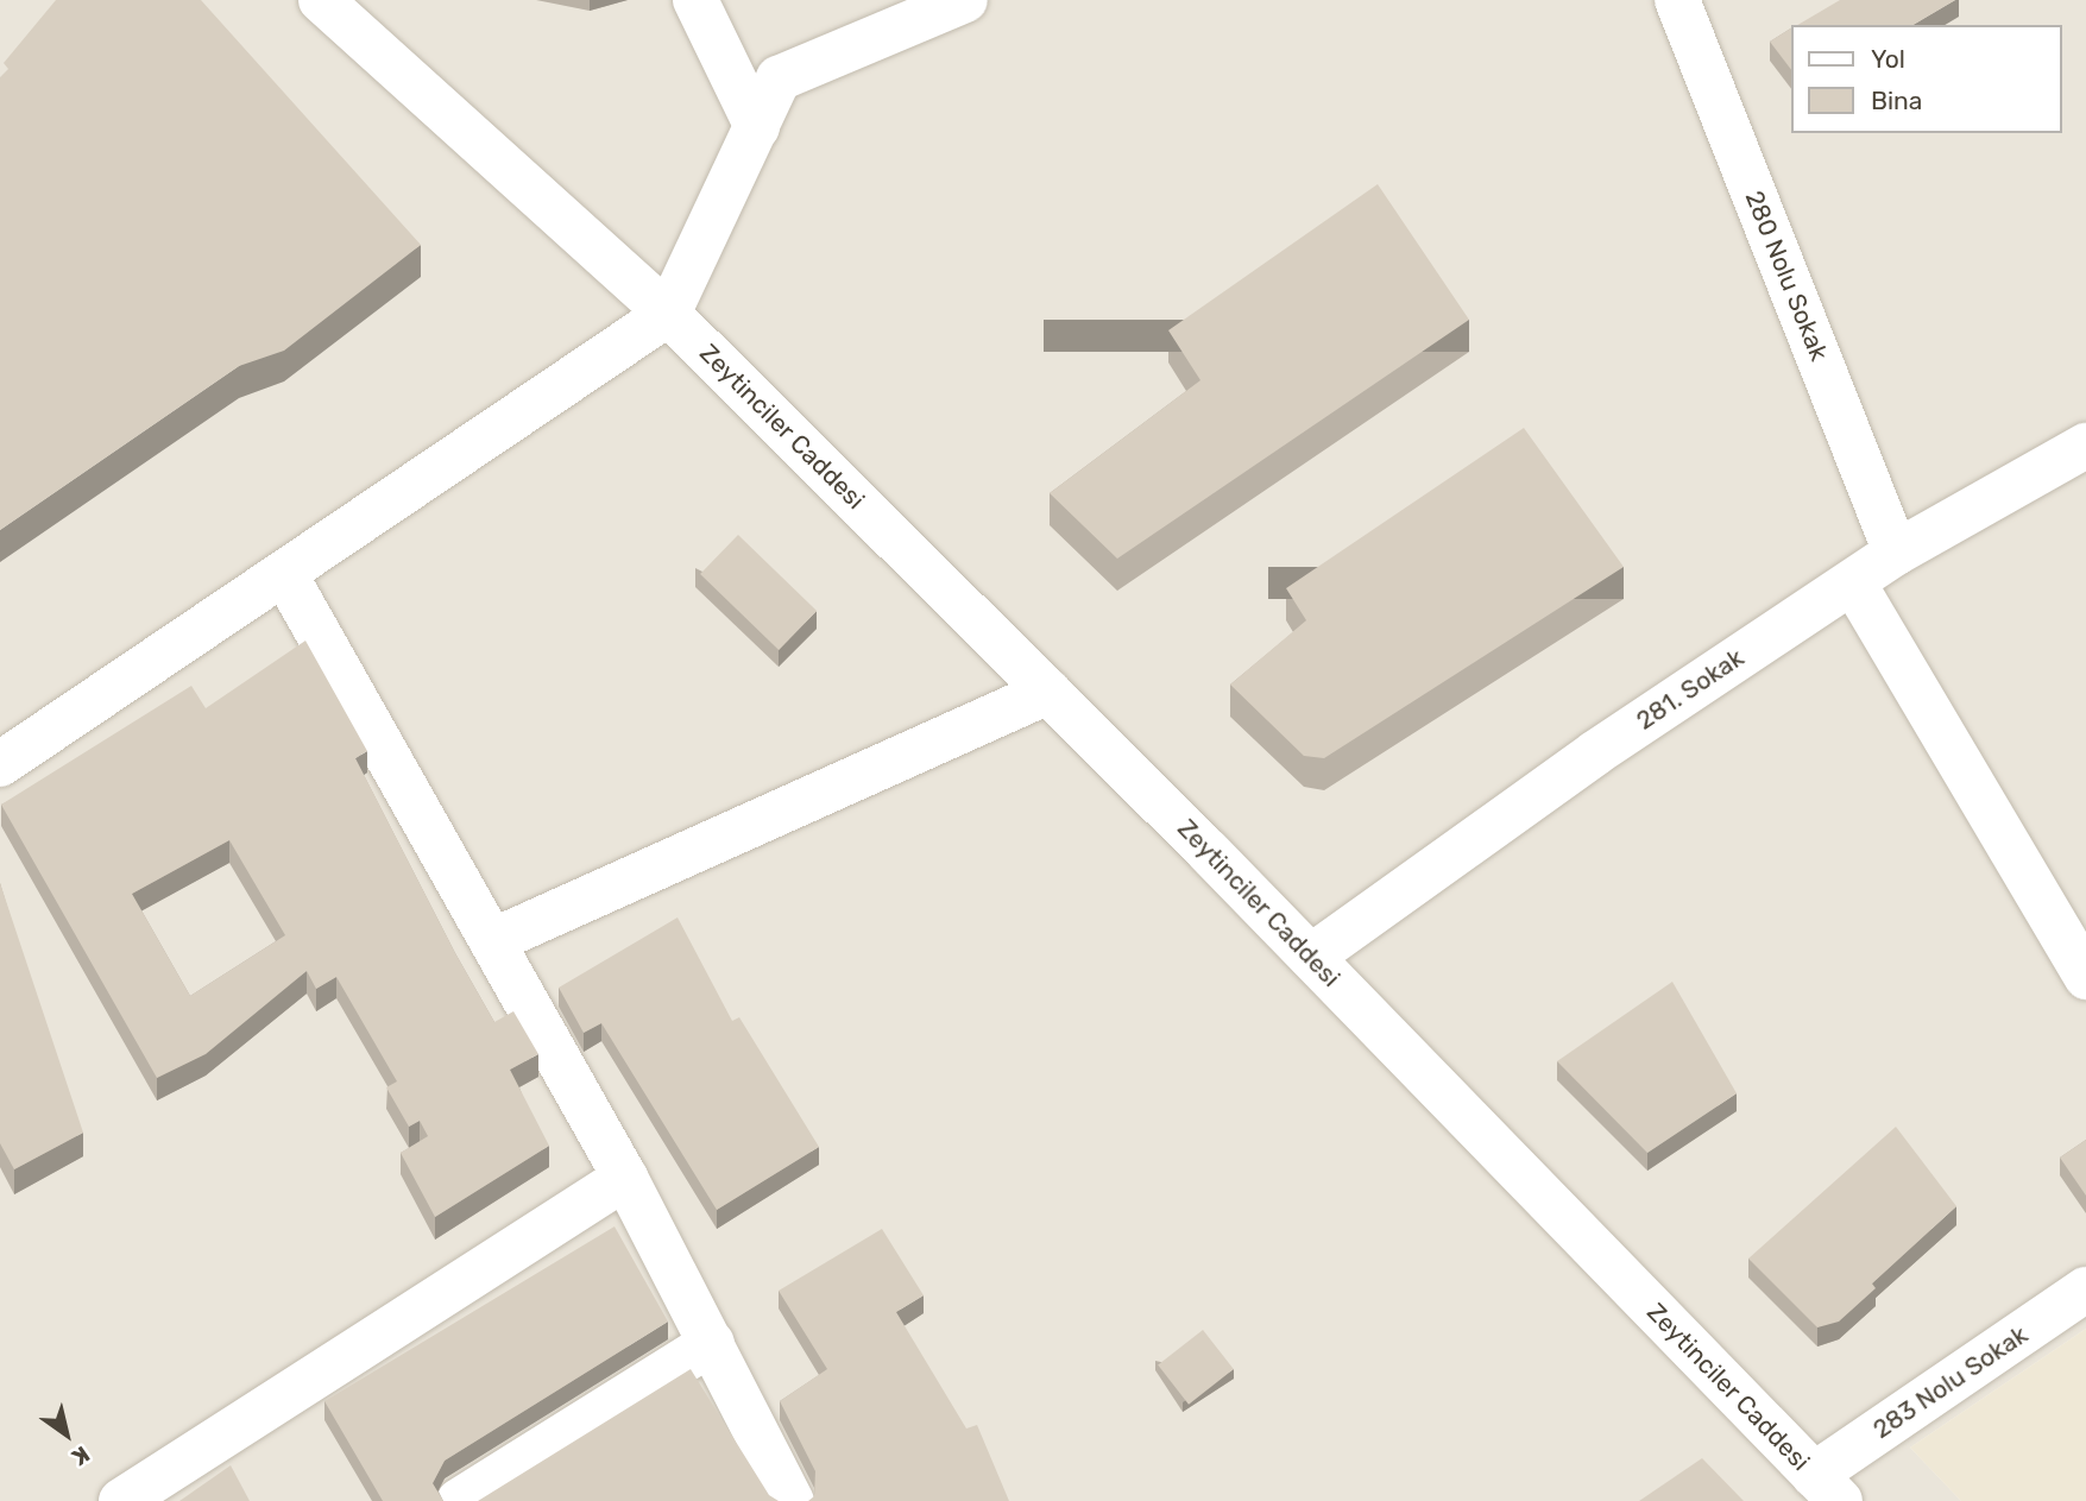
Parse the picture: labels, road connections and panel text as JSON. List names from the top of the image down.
{
  "streets": {
    "street": [
      "280 Nolu Sokak",
      "Zeytinciler Caddesi",
      "281. Sokak",
      "283 Nolu Sokak"
    ]
  },
  "crossings": [
    ["280 Nolu Sokak", "281. Sokak"],
    ["Zeytinciler Caddesi", "281. Sokak"],
    ["Zeytinciler Caddesi", "283 Nolu Sokak"]
  ],
  "legend": ["Yol", "Bina"],
  "north": "bottom right"
}
